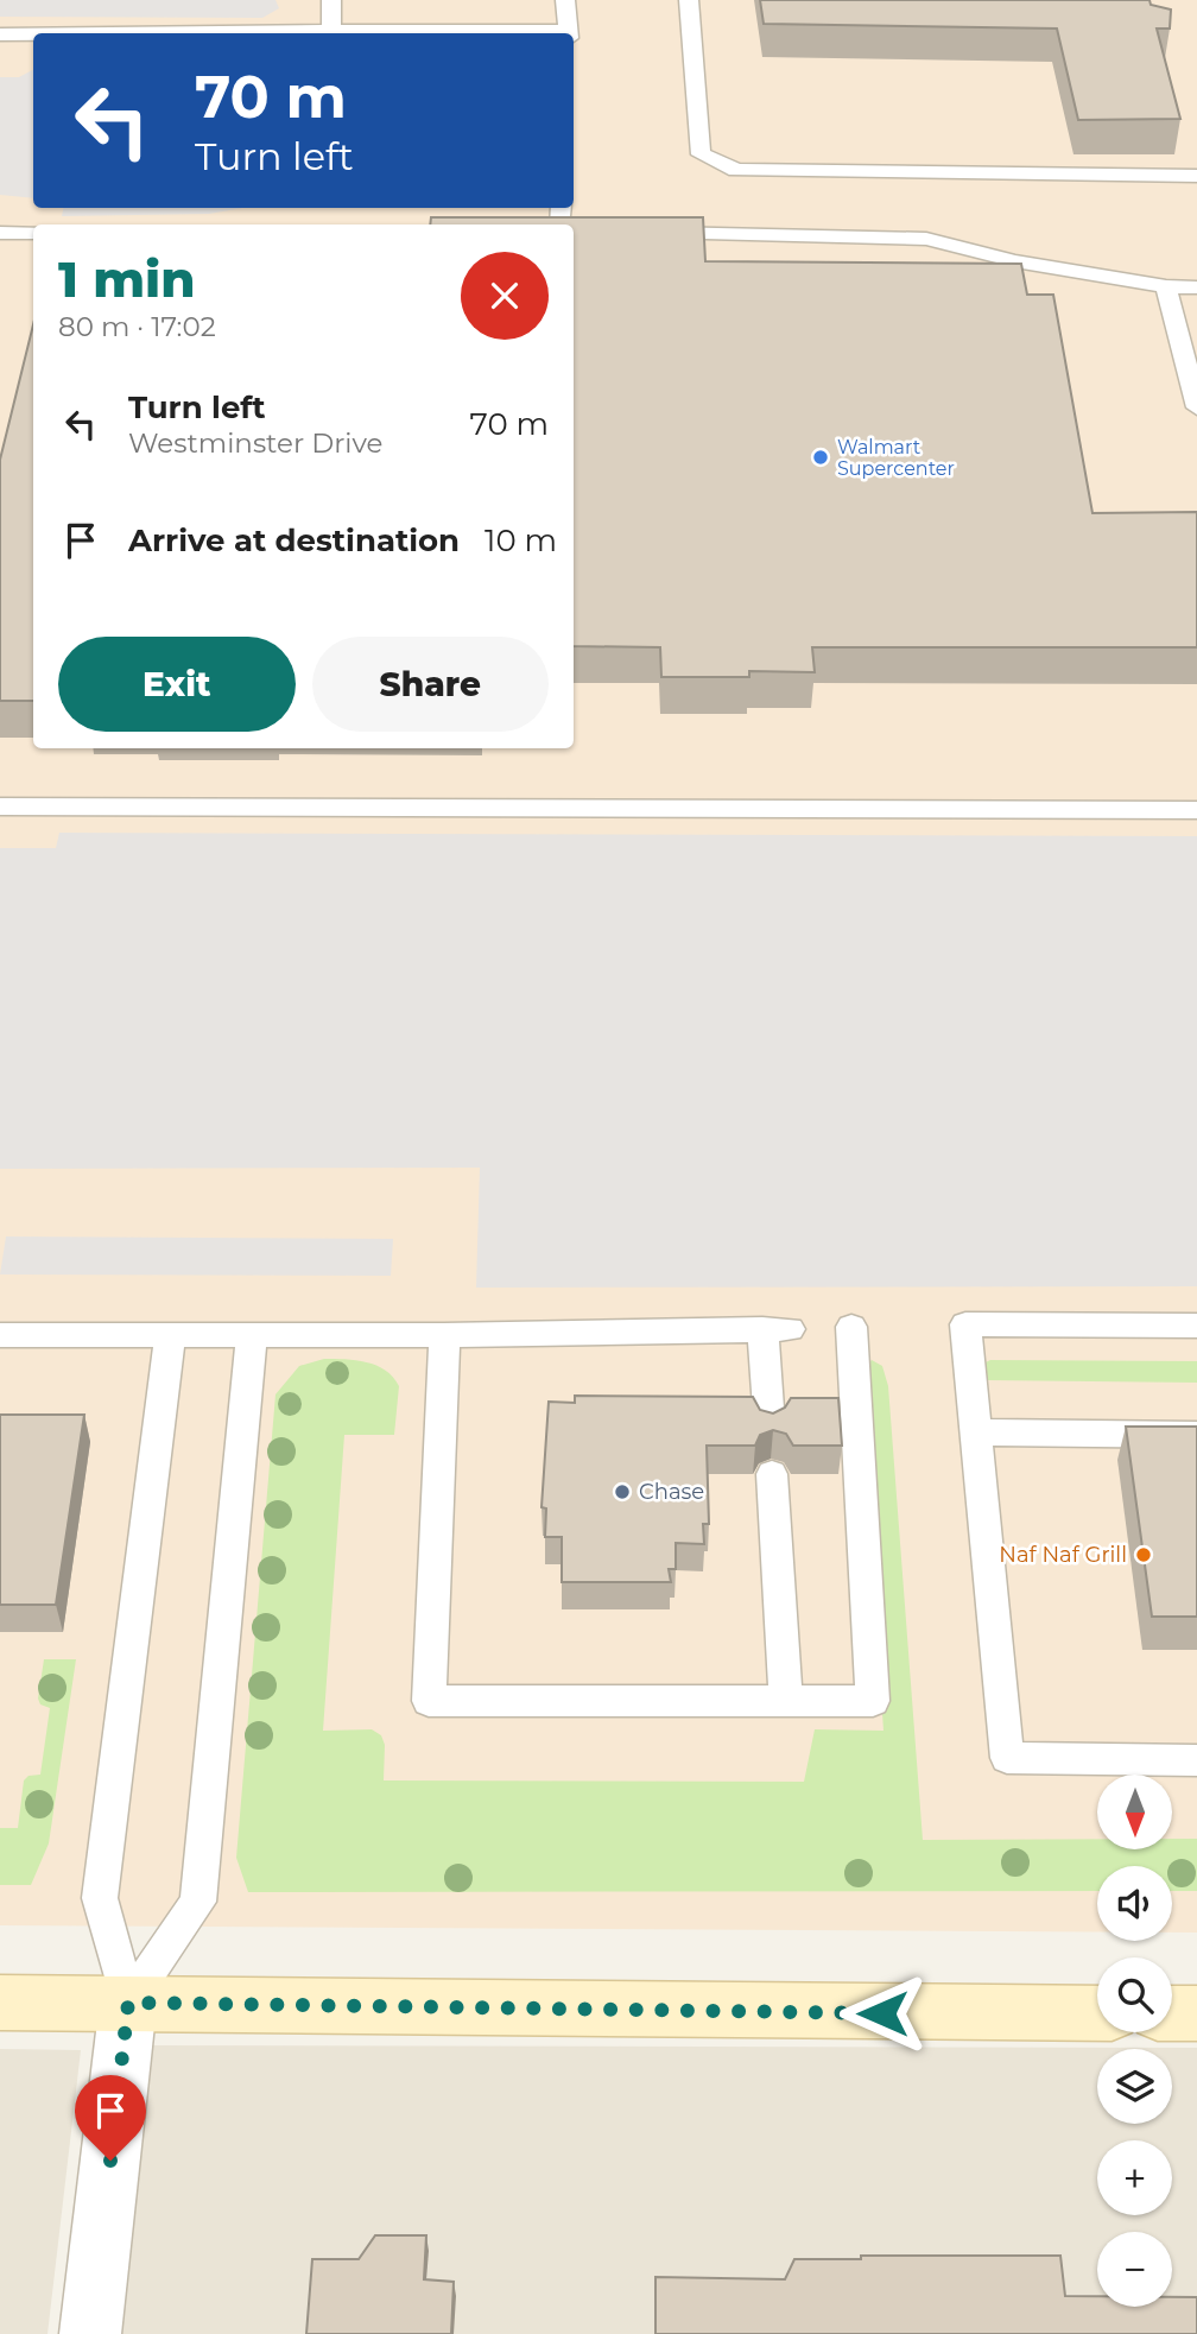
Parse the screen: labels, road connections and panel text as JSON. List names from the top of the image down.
{
  "places": ["Walmart Supercenter", "Chase", "Naf Naf Grill"],
  "north": "bottom",
  "page": {
    "turn": ["70 m", "Turn left"],
    "heading": ["1 min", "80 m · 17:02"],
    "list": [
      {
        "name": "Turn left",
        "note": "Westminster Drive",
        "value": "70 m"
      },
      {
        "name": "Arrive at destination",
        "value": "10 m"
      }
    ],
    "buttons": ["Exit", "Share"],
    "map_buttons": ["+", "−"]
  }
}
